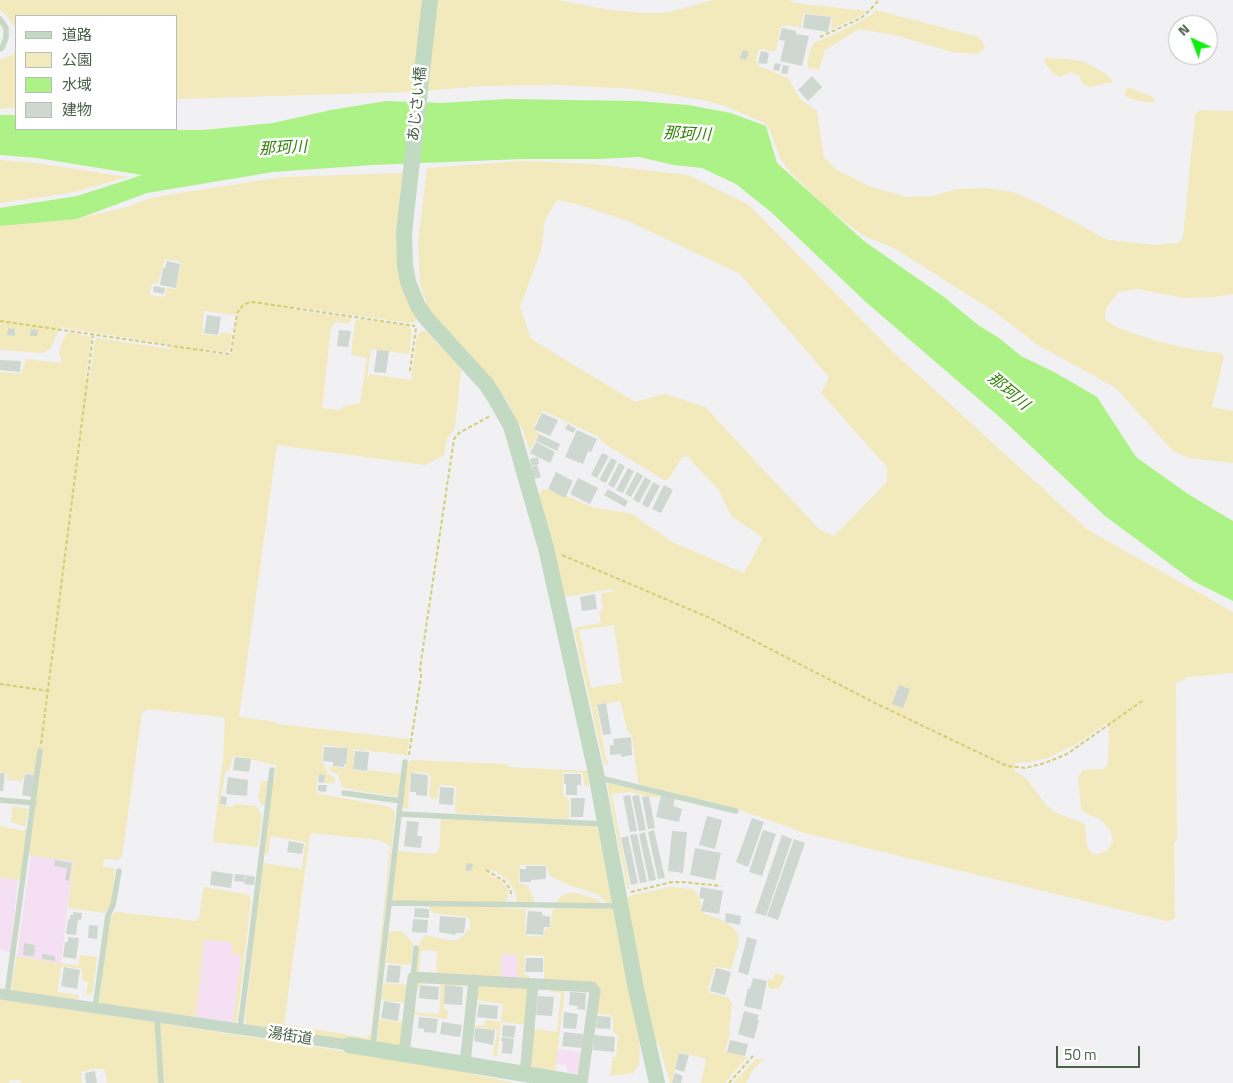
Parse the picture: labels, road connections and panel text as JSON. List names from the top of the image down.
{
  "streets": {
    "street": ["あじさい橋", "湯街道"]
  },
  "water": ["那珂川"],
  "legend": [
    "道路",
    "公園",
    "水域",
    "建物"
  ],
  "scale_bar": "50 m",
  "north": "top left"
}
